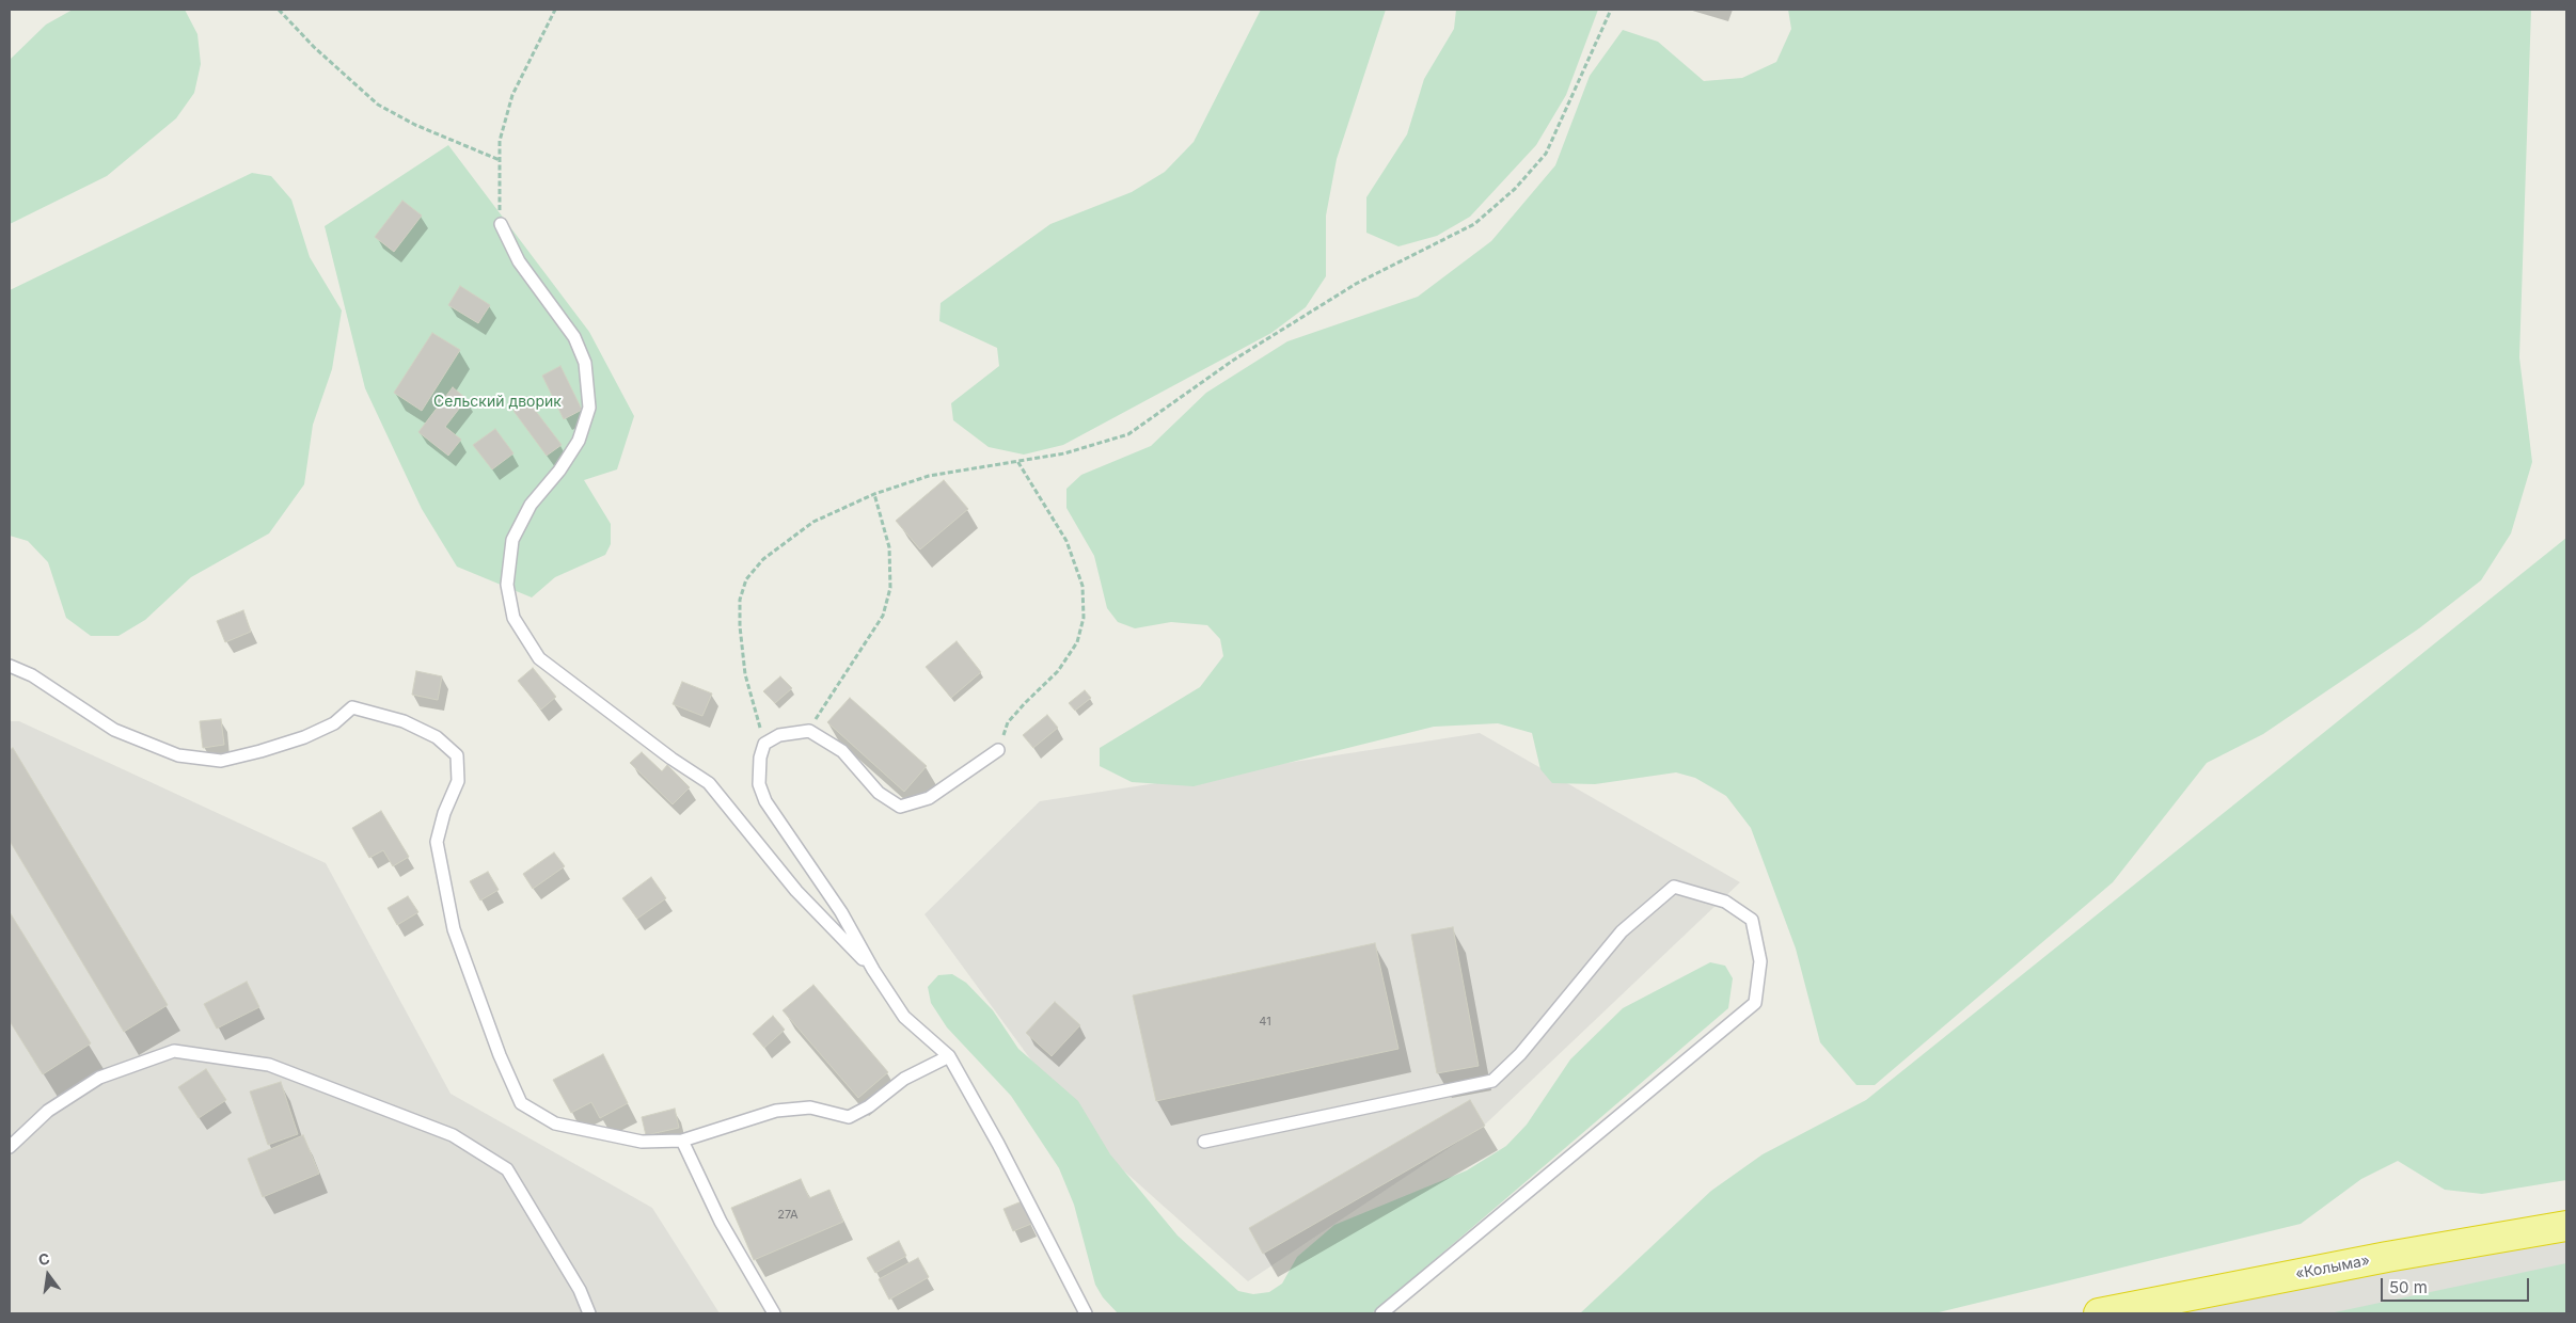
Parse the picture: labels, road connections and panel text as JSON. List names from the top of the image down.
{
  "streets": {
    "highway": ["«Колыма»"]
  },
  "parks": ["Сельский дворик"],
  "house_numbers": ["41", "27А"],
  "scale_bar": "50 m",
  "north": "top"
}
